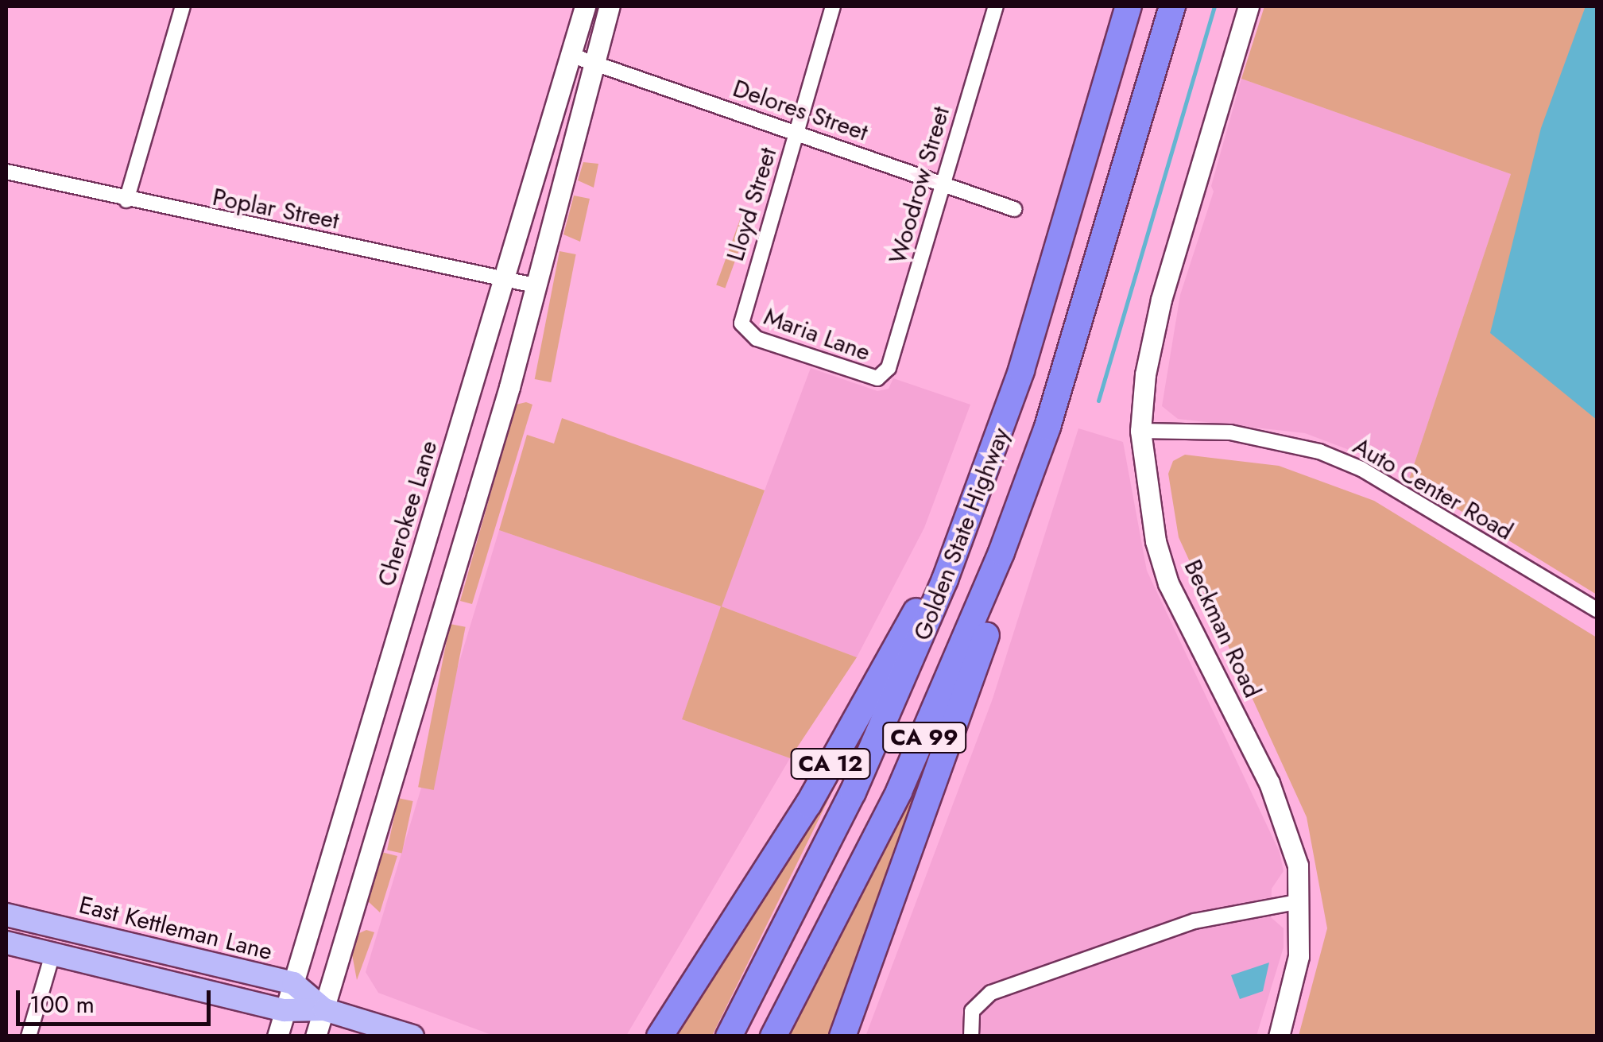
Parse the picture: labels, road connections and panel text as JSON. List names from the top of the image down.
{
  "streets": {
    "highway": ["Golden State Highway", "CA 99", "CA 12"],
    "main road": ["Cherokee Lane", "Beckman Road", "East Kettleman Lane"],
    "street": [
      "Delores Street",
      "Woodrow Street",
      "Lloyd Street",
      "Poplar Street",
      "Maria Lane",
      "Auto Center Road"
    ]
  },
  "crossings": [
    ["Delores Street", "Woodrow Street"],
    ["Delores Street", "Lloyd Street"],
    ["Delores Street", "Cherokee Lane"],
    ["Woodrow Street", "Maria Lane"],
    ["Lloyd Street", "Maria Lane"],
    ["Poplar Street", "Cherokee Lane"],
    ["Auto Center Road", "Beckman Road"],
    ["Cherokee Lane", "East Kettleman Lane"],
    ["Golden State Highway", "CA 12"]
  ],
  "scale_bar": "100 m"
}
